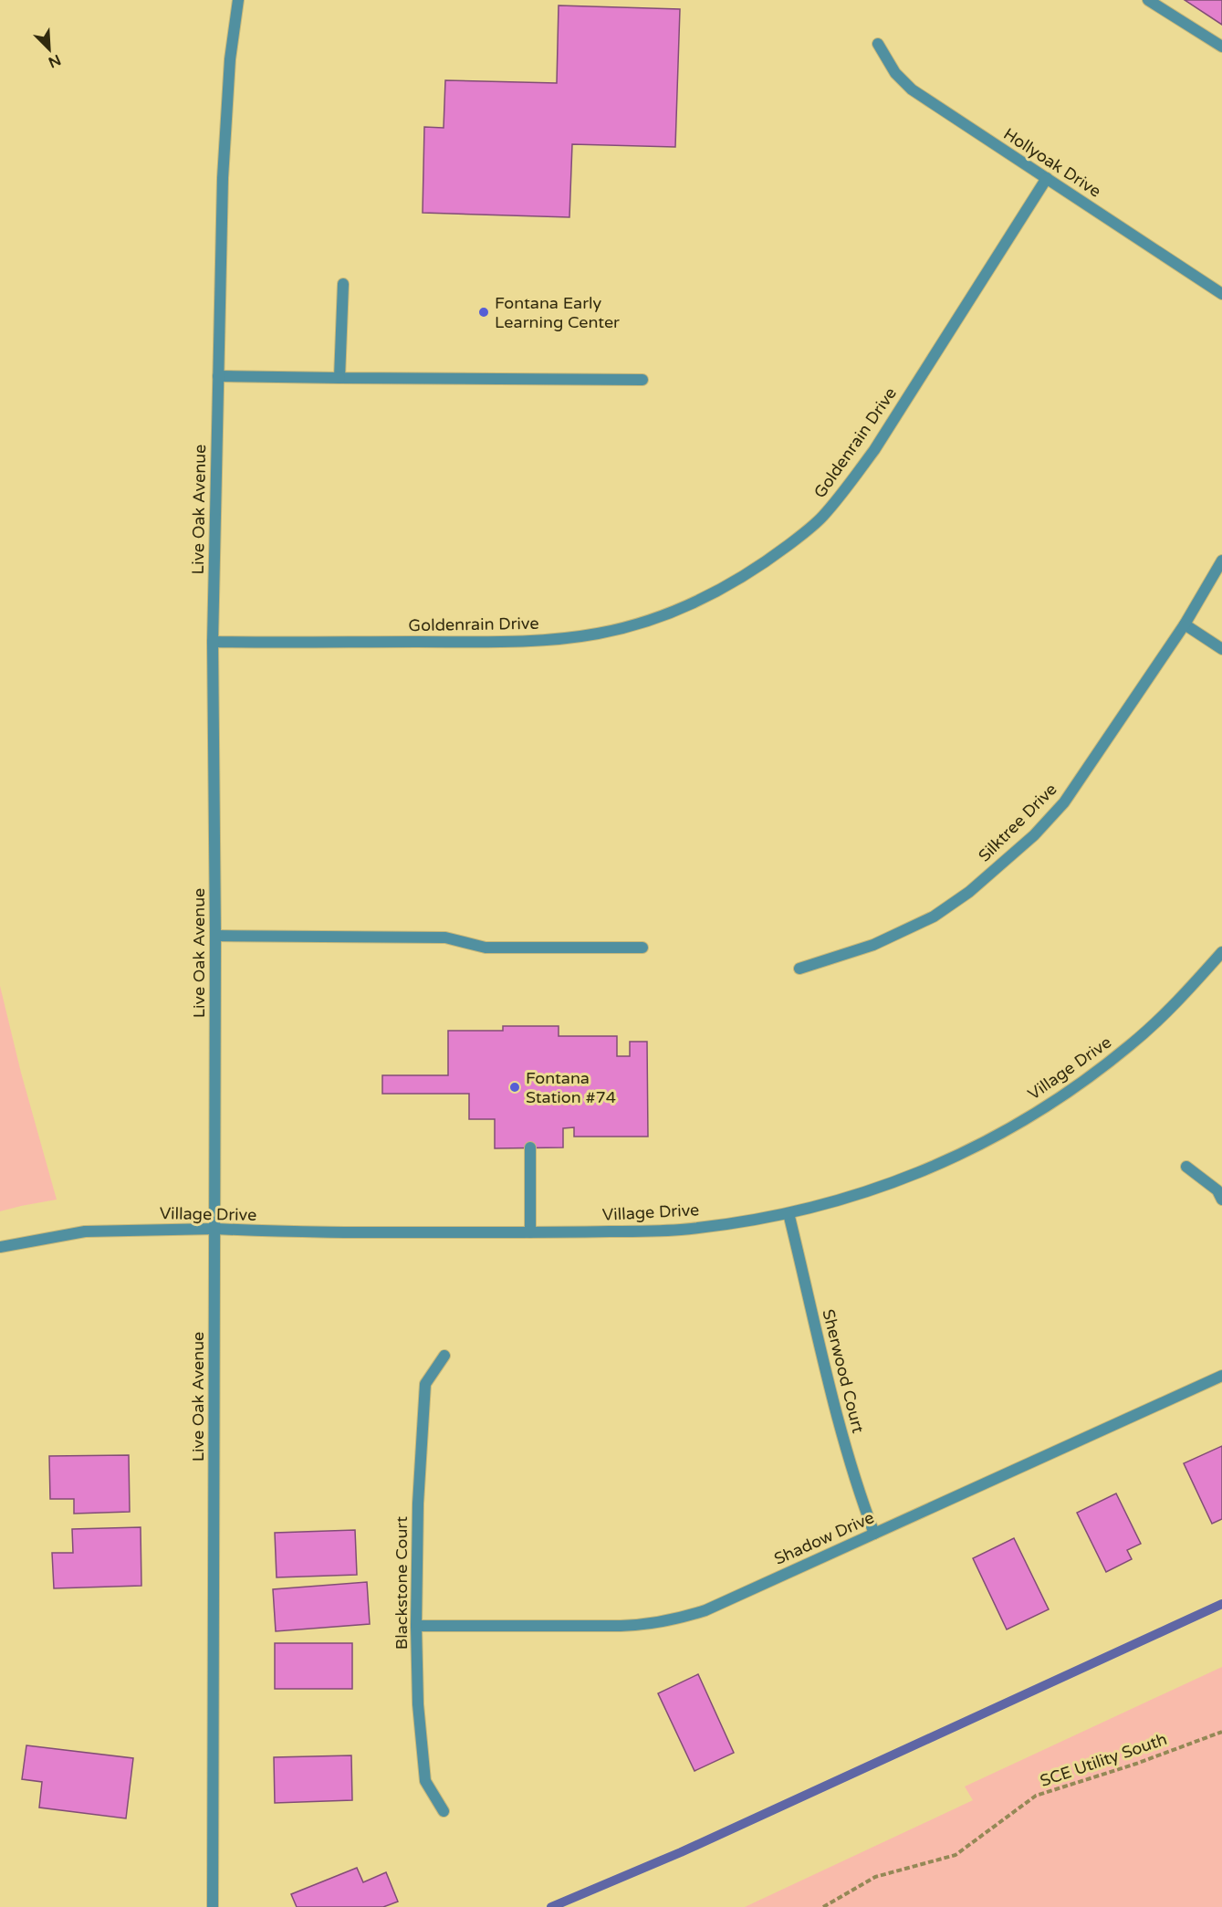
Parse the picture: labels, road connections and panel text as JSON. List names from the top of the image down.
{
  "streets": {
    "street": [
      "Hollyoak Drive",
      "Goldenrain Drive",
      "Live Oak Avenue",
      "Silktree Drive",
      "Village Drive",
      "Sherwood Court",
      "Shadow Drive",
      "Blackstone Court"
    ],
    "path": ["SCE Utility South"]
  },
  "crossings": [
    ["Hollyoak Drive", "Goldenrain Drive"],
    ["Goldenrain Drive", "Live Oak Avenue"],
    ["Live Oak Avenue", "Village Drive"],
    ["Village Drive", "Sherwood Court"],
    ["Sherwood Court", "Shadow Drive"],
    ["Shadow Drive", "Blackstone Court"]
  ],
  "places": ["Fontana Early Learning Center", "Fontana Station #74"],
  "north": "bottom right"
}
